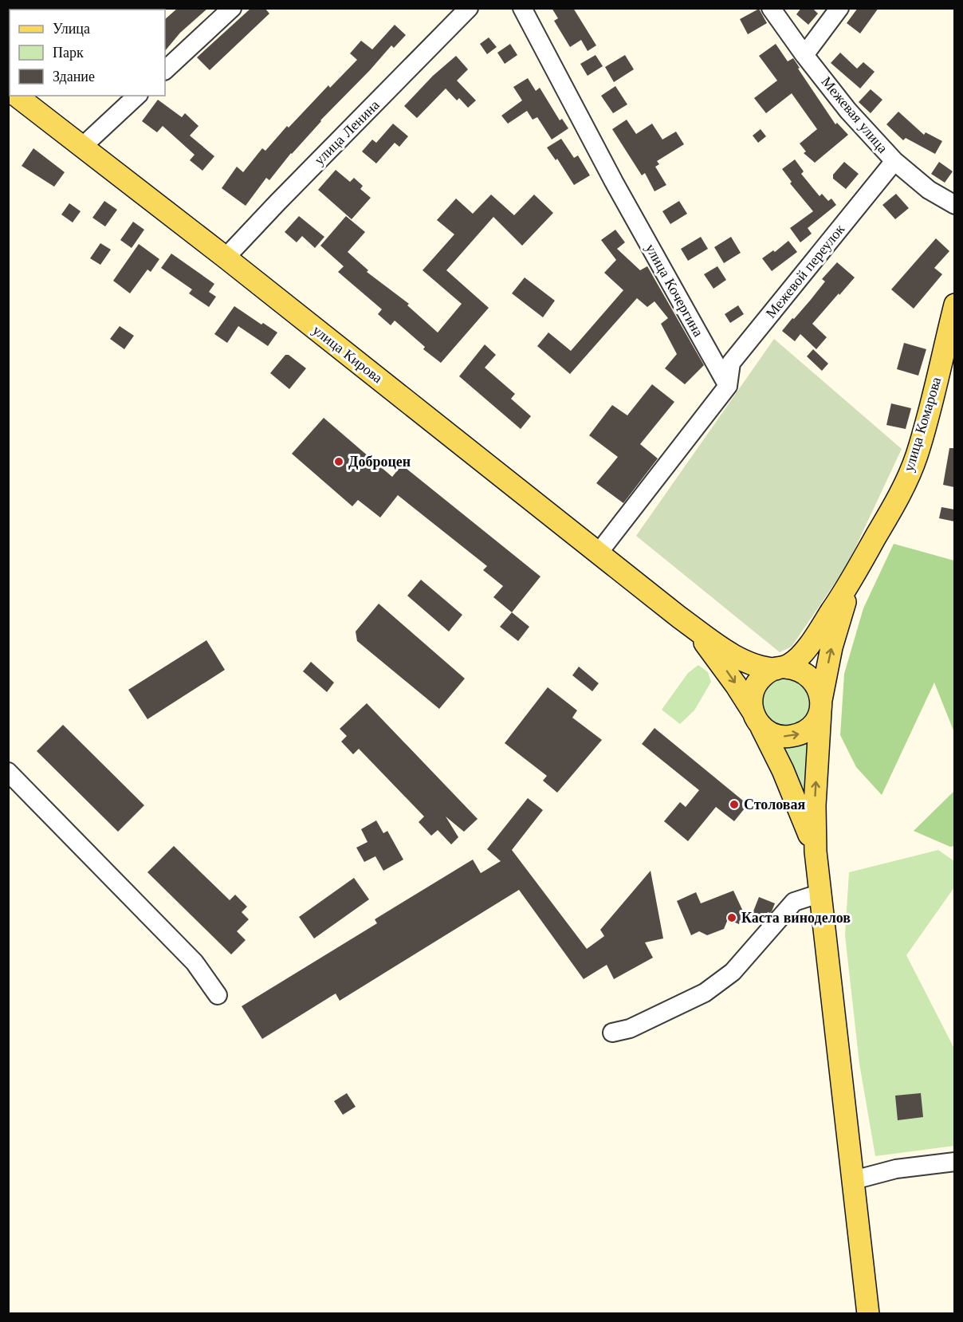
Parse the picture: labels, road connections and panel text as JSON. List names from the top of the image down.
{
  "streets": {
    "main road": ["улица Кирова", "улица Комарова"],
    "street": [
      "Межевая улица",
      "улица Ленина",
      "Межевой переулок",
      "улица Кочергина"
    ]
  },
  "crossings": [
    ["Межевая улица", "Межевой переулок"],
    ["улица Ленина", "улица Кирова"],
    ["Межевой переулок", "улица Кочергина"]
  ],
  "places": ["Доброцен", "Столовая", "Каста виноделов"],
  "legend": ["Улица", "Парк", "Здание"]
}
